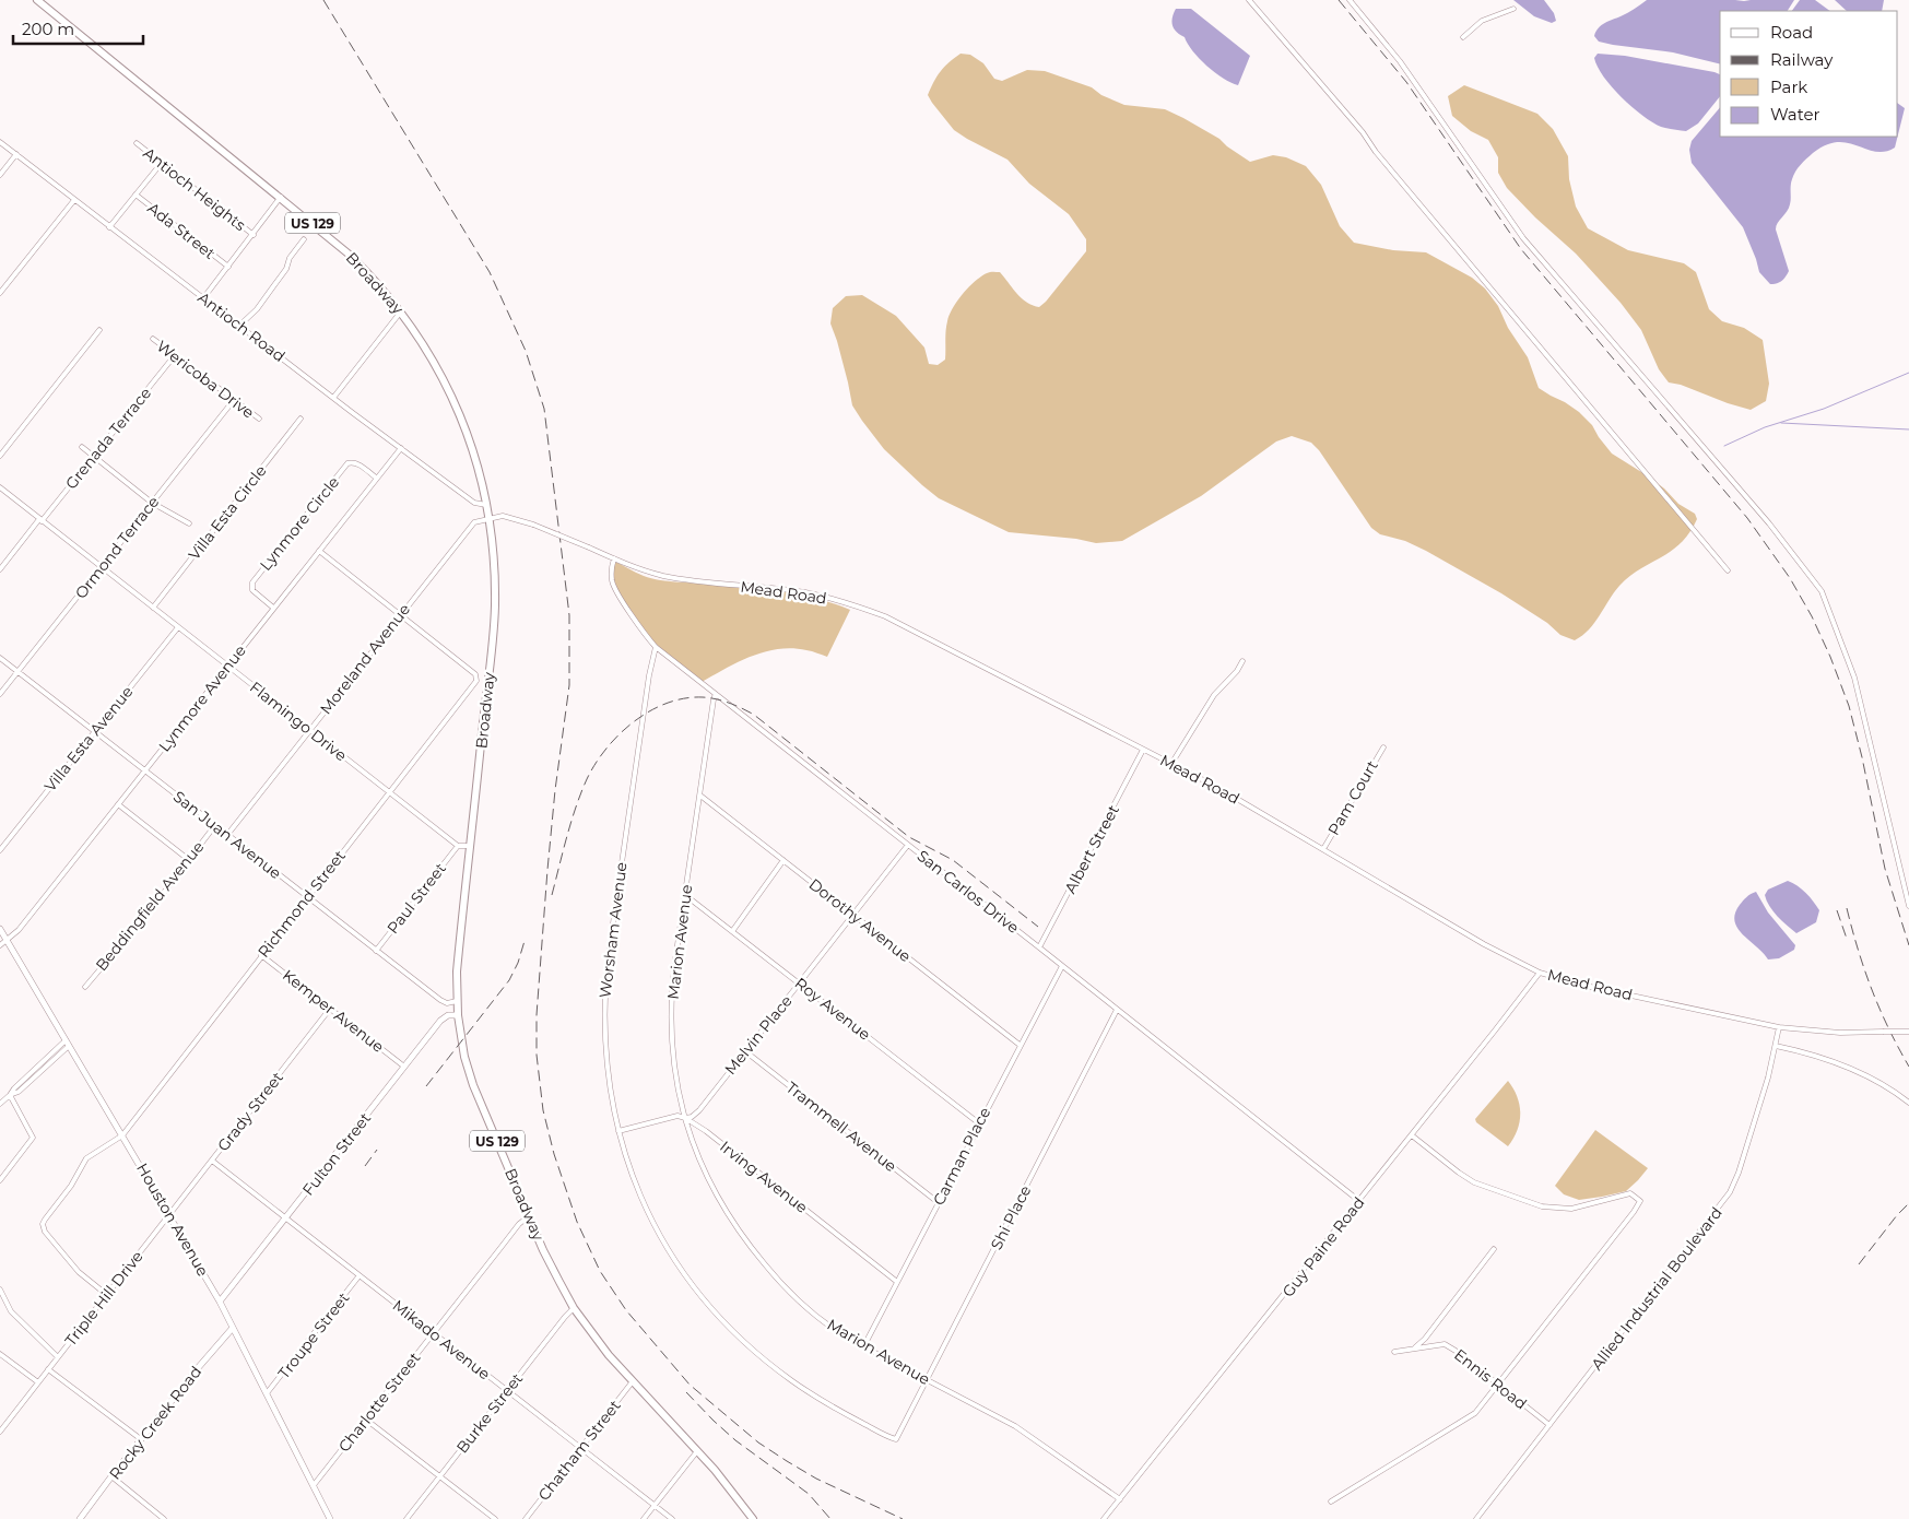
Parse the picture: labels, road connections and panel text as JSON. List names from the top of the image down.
{
  "streets": {
    "main road": ["US 129", "Broadway"],
    "street": [
      "Antioch Heights",
      "Ada Street",
      "Antioch Road",
      "Wericoba Drive",
      "Grenada Terrace",
      "Villa Esta Circle",
      "Lynmore Circle",
      "Ormond Terrace",
      "Mead Road",
      "Moreland Avenue",
      "Lynmore Avenue",
      "Flamingo Drive",
      "Villa Esta Avenue",
      "Pam Court",
      "San Juan Avenue",
      "Albert Street",
      "San Carlos Drive",
      "Paul Street",
      "Richmond Street",
      "Beddingfield Avenue",
      "Dorothy Avenue",
      "Worsham Avenue",
      "Marion Avenue",
      "Roy Avenue",
      "Kemper Avenue",
      "Melvin Place",
      "Grady Street",
      "Trammell Avenue",
      "Fulton Street",
      "Carman Place",
      "Irving Avenue",
      "Shi Place",
      "Houston Avenue",
      "Guy Paine Road",
      "Allied Industrial Boulevard",
      "Triple Hill Drive",
      "Troupe Street",
      "Mikado Avenue",
      "Ennis Road",
      "Charlotte Street",
      "Burke Street",
      "Rocky Creek Road",
      "Chatham Street"
    ]
  },
  "crossings": [
    ["Broadway", "Antioch Road"],
    ["Broadway", "Mead Road"],
    ["Broadway", "Moreland Avenue"],
    ["Broadway", "San Juan Avenue"],
    ["Broadway", "Fulton Street"],
    ["Broadway", "Charlotte Street"],
    ["Broadway", "Burke Street"],
    ["Broadway", "Chatham Street"],
    ["Antioch Road", "Lynmore Avenue"],
    ["Wericoba Drive", "Grenada Terrace"],
    ["Wericoba Drive", "Ormond Terrace"],
    ["Grenada Terrace", "Flamingo Drive"],
    ["Villa Esta Circle", "Flamingo Drive"],
    ["Lynmore Circle", "Lynmore Avenue"],
    ["Ormond Terrace", "Flamingo Drive"],
    ["Ormond Terrace", "San Juan Avenue"],
    ["Mead Road", "Moreland Avenue"],
    ["Mead Road", "Pam Court"],
    ["Mead Road", "Albert Street"],
    ["Mead Road", "San Carlos Drive"],
    ["Mead Road", "Guy Paine Road"],
    ["Mead Road", "Allied Industrial Boulevard"],
    ["Moreland Avenue", "Flamingo Drive"],
    ["Moreland Avenue", "San Juan Avenue"],
    ["Lynmore Avenue", "Flamingo Drive"],
    ["Lynmore Avenue", "San Juan Avenue"],
    ["Lynmore Avenue", "Houston Avenue"],
    ["Flamingo Drive", "Villa Esta Avenue"],
    ["Flamingo Drive", "Paul Street"],
    ["Flamingo Drive", "Richmond Street"],
    ["Villa Esta Avenue", "San Juan Avenue"],
    ["San Juan Avenue", "Paul Street"],
    ["San Juan Avenue", "Richmond Street"],
    ["San Juan Avenue", "Beddingfield Avenue"],
    ["Albert Street", "San Carlos Drive"],
    ["San Carlos Drive", "Worsham Avenue"],
    ["San Carlos Drive", "Marion Avenue"],
    ["San Carlos Drive", "Melvin Place"],
    ["San Carlos Drive", "Carman Place"],
    ["San Carlos Drive", "Shi Place"],
    ["San Carlos Drive", "Guy Paine Road"],
    ["Richmond Street", "Kemper Avenue"],
    ["Richmond Street", "Houston Avenue"],
    ["Richmond Street", "Triple Hill Drive"],
    ["Dorothy Avenue", "Marion Avenue"],
    ["Dorothy Avenue", "Melvin Place"],
    ["Dorothy Avenue", "Carman Place"],
    ["Worsham Avenue", "Shi Place"],
    ["Marion Avenue", "Roy Avenue"],
    ["Marion Avenue", "Melvin Place"],
    ["Marion Avenue", "Carman Place"],
    ["Marion Avenue", "Irving Avenue"],
    ["Marion Avenue", "Shi Place"],
    ["Marion Avenue", "Guy Paine Road"],
    ["Roy Avenue", "Melvin Place"],
    ["Roy Avenue", "Carman Place"],
    ["Kemper Avenue", "Grady Street"],
    ["Kemper Avenue", "Fulton Street"],
    ["Melvin Place", "Trammell Avenue"],
    ["Melvin Place", "Irving Avenue"],
    ["Grady Street", "Houston Avenue"],
    ["Grady Street", "Triple Hill Drive"],
    ["Grady Street", "Mikado Avenue"],
    ["Trammell Avenue", "Carman Place"],
    ["Fulton Street", "Houston Avenue"],
    ["Fulton Street", "Mikado Avenue"],
    ["Carman Place", "Irving Avenue"],
    ["Houston Avenue", "Triple Hill Drive"],
    ["Houston Avenue", "Troupe Street"],
    ["Houston Avenue", "Charlotte Street"],
    ["Houston Avenue", "Rocky Creek Road"],
    ["Allied Industrial Boulevard", "Ennis Road"],
    ["Troupe Street", "Mikado Avenue"],
    ["Mikado Avenue", "Charlotte Street"],
    ["Mikado Avenue", "Burke Street"],
    ["Mikado Avenue", "Chatham Street"]
  ],
  "legend": [
    "Road",
    "Railway",
    "Park",
    "Water"
  ],
  "scale_bar": "200 m"
}
